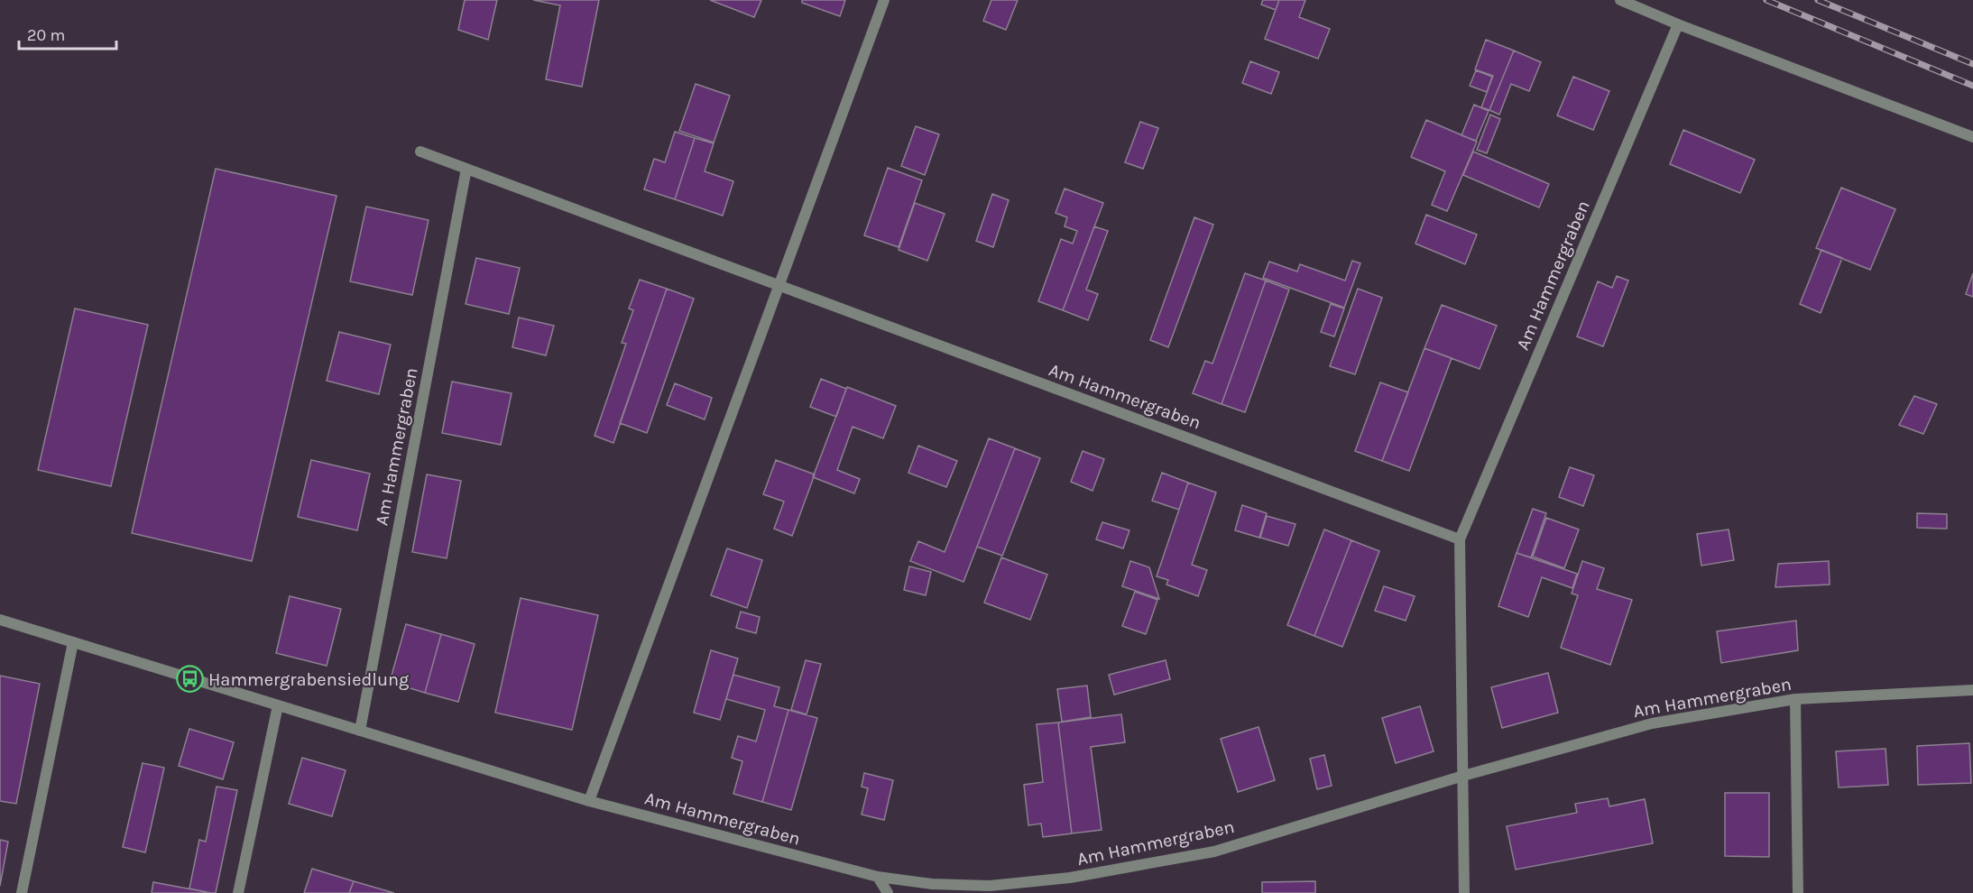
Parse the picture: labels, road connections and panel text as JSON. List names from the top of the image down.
{
  "streets": {
    "street": ["Am Hammergraben"]
  },
  "places": {
    "bus stop": ["Hammergrabensiedlung"]
  },
  "scale_bar": "20 m"
}
